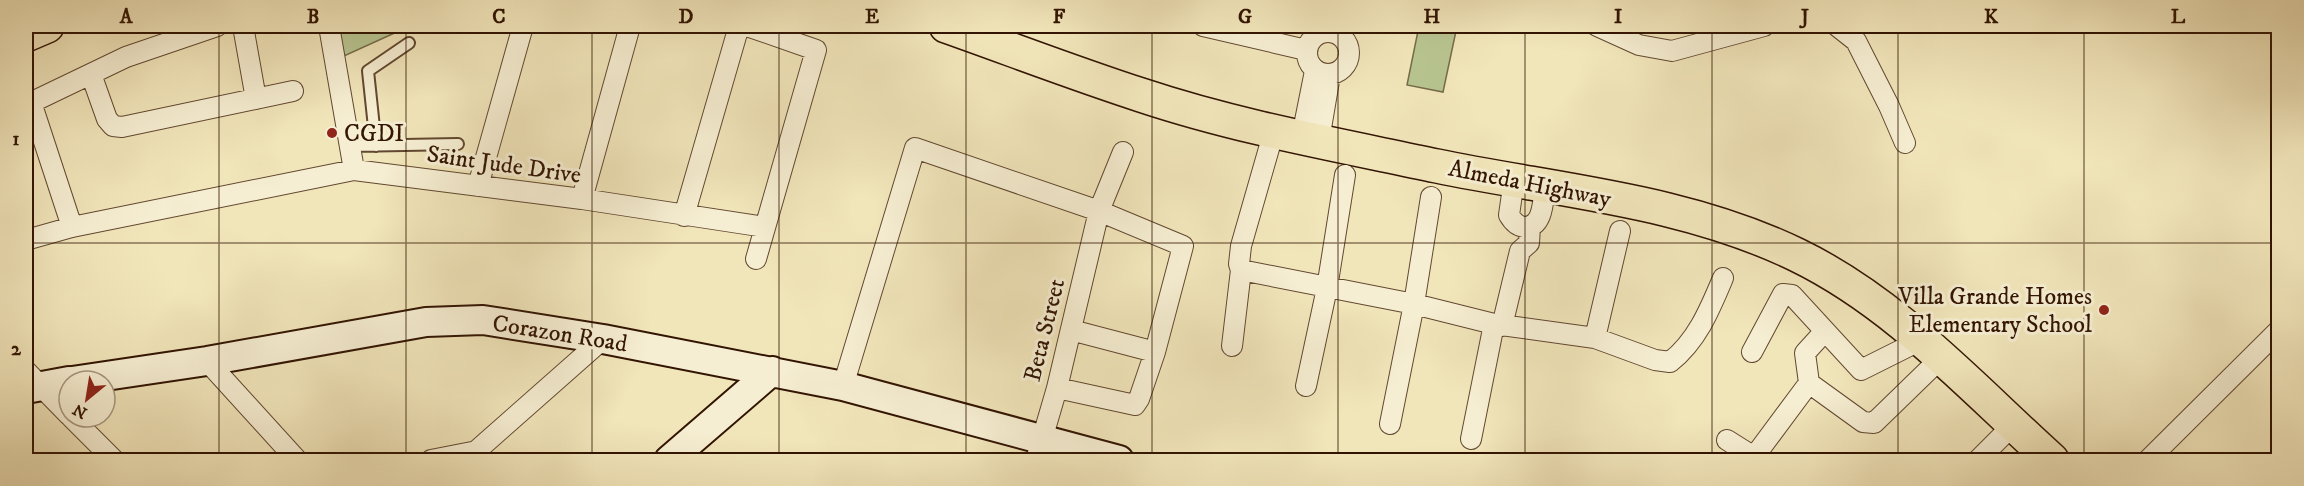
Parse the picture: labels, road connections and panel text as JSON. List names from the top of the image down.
{
  "streets": {
    "highway": ["Almeda Highway"],
    "street": ["Saint Jude Drive", "Beta Street", "Corazon Road"]
  },
  "crossings": [
    ["Beta Street", "Corazon Road"]
  ],
  "places": ["CGDI", "Villa Grande Homes Elementary School"],
  "north": "bottom left",
  "grid": {
    "columns": [
      "A",
      "B",
      "C",
      "D",
      "E",
      "F",
      "G",
      "H",
      "I",
      "J",
      "K",
      "L"
    ],
    "rows": ["1", "2"]
  }
}
